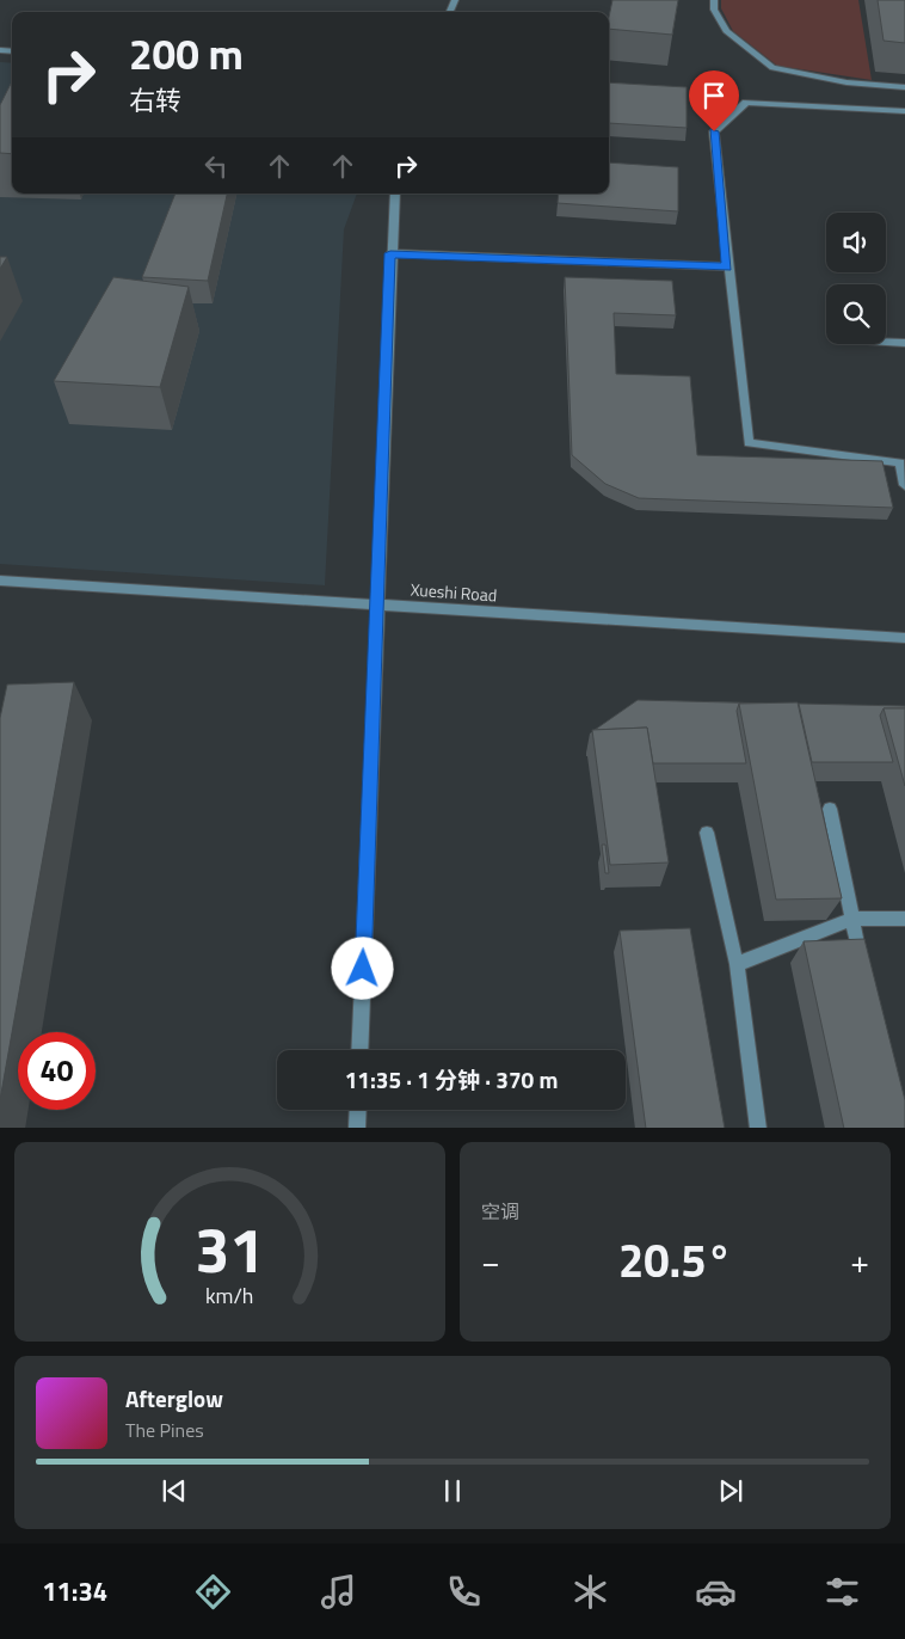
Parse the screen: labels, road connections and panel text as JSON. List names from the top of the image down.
{
  "streets": {
    "street": ["Xueshi Road"]
  },
  "page": {
    "turn": ["200 m", "右转"],
    "limit": "40",
    "trip": "11:35 · 1 分钟 · 370 m",
    "tile": "空调",
    "heat": ["−", "20.5°", "+"],
    "song": ["Afterglow", "The Pines"],
    "tabs": "11:34",
    "gauge": ["31", "km/h"]
  }
}
